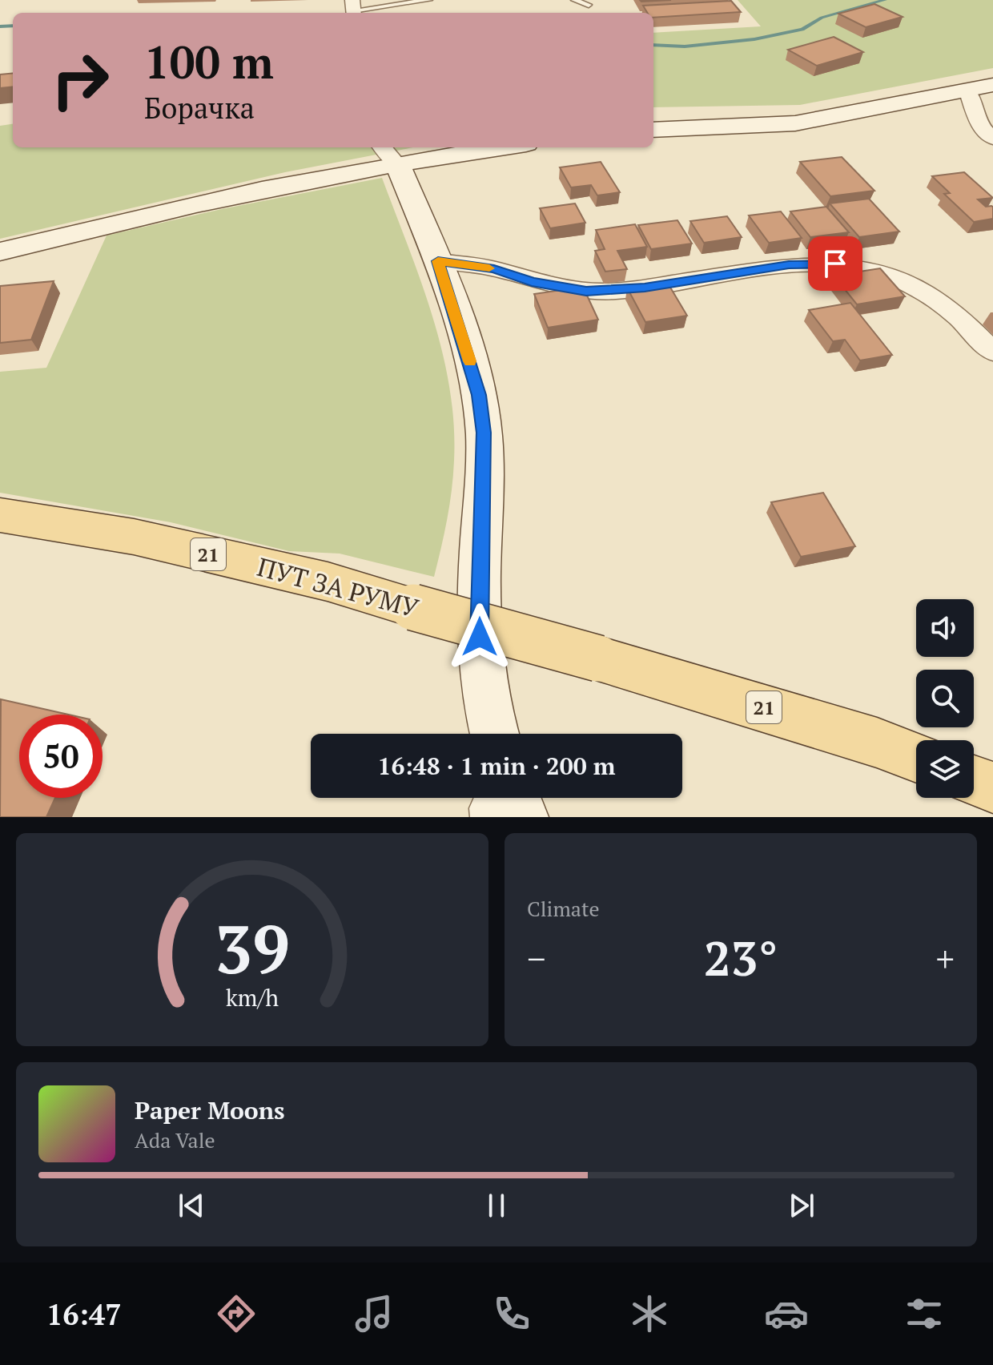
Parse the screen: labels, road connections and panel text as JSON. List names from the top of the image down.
{
  "streets": {
    "main road": ["21", "ПУТ ЗА РУМУ"]
  },
  "page": {
    "turn": ["100 m", "Борачка"],
    "limit": "50",
    "trip": "16:48 · 1 min · 200 m",
    "tile": "Climate",
    "heat": ["−", "23°", "+"],
    "song": ["Paper Moons", "Ada Vale"],
    "tabs": "16:47",
    "gauge": ["39", "km/h"]
  }
}
